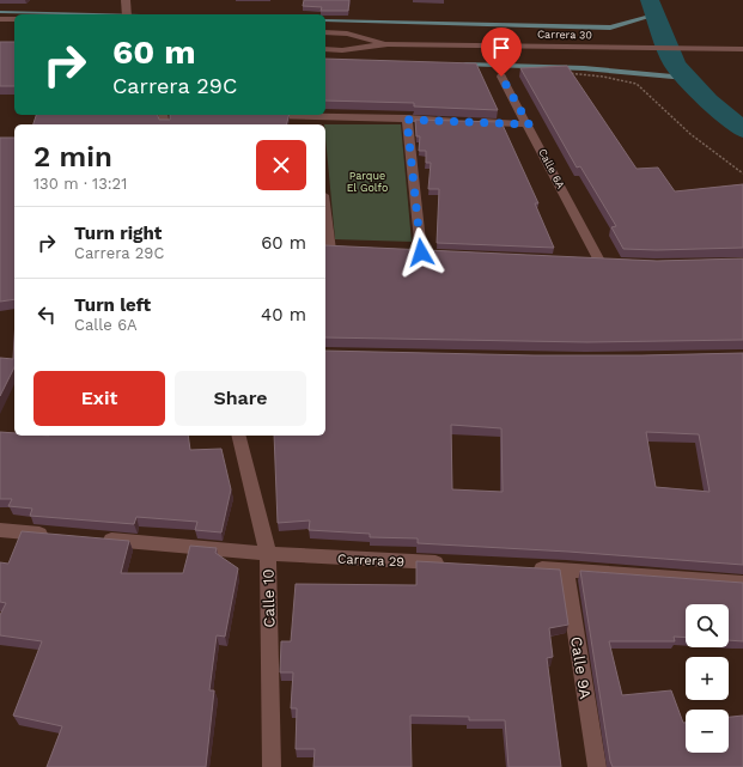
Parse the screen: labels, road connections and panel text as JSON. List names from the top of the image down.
{
  "streets": {
    "street": [
      "Carrera 30",
      "Calle 6A",
      "Carrera 29",
      "Calle 10",
      "Calle 9A"
    ]
  },
  "crossings": [
    ["Carrera 29", "Calle 10"]
  ],
  "parks": ["Parque El Golfo"],
  "page": {
    "turn": ["60 m", "Carrera 29C"],
    "heading": ["2 min", "130 m · 13:21"],
    "list": [
      {
        "name": "Turn right",
        "note": "Carrera 29C",
        "value": "60 m"
      },
      {
        "name": "Turn left",
        "note": "Calle 6A",
        "value": "40 m"
      }
    ],
    "buttons": ["Exit", "Share"],
    "map_buttons": ["+", "−"]
  }
}
